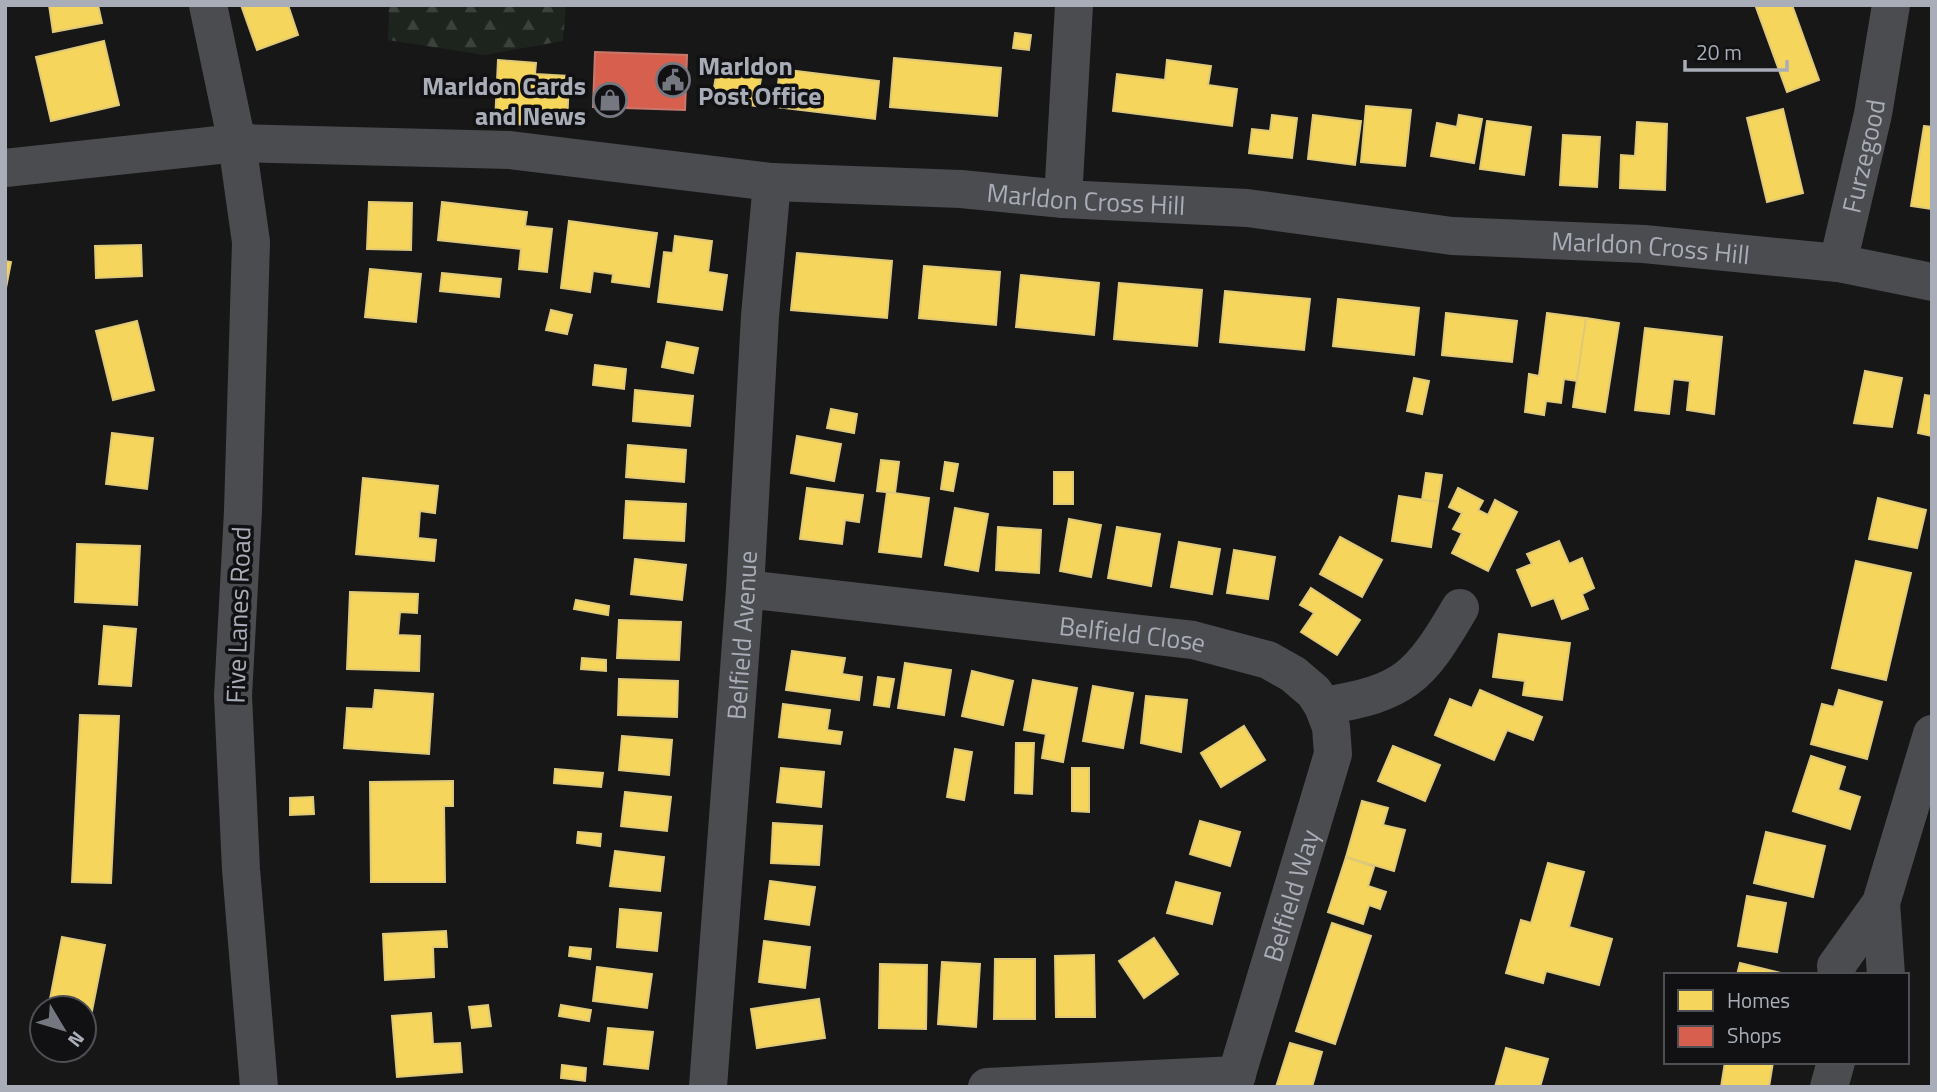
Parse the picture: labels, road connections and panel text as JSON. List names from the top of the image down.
{
  "streets": {
    "street": [
      "Furzegood",
      "Marldon Cross Hill",
      "Five Lanes Road",
      "Belfield Avenue",
      "Belfield Close",
      "Belfield Way"
    ]
  },
  "crossings": [
    ["Furzegood", "Marldon Cross Hill"],
    ["Marldon Cross Hill", "Five Lanes Road"],
    ["Marldon Cross Hill", "Belfield Avenue"],
    ["Belfield Avenue", "Belfield Close"],
    ["Belfield Close", "Belfield Way"]
  ],
  "places": {
    "public building": ["Marldon Post Office"],
    "shop": ["Marldon Cards and News"]
  },
  "legend": ["Homes", "Shops"],
  "scale_bar": "20 m",
  "north": "bottom right"
}
